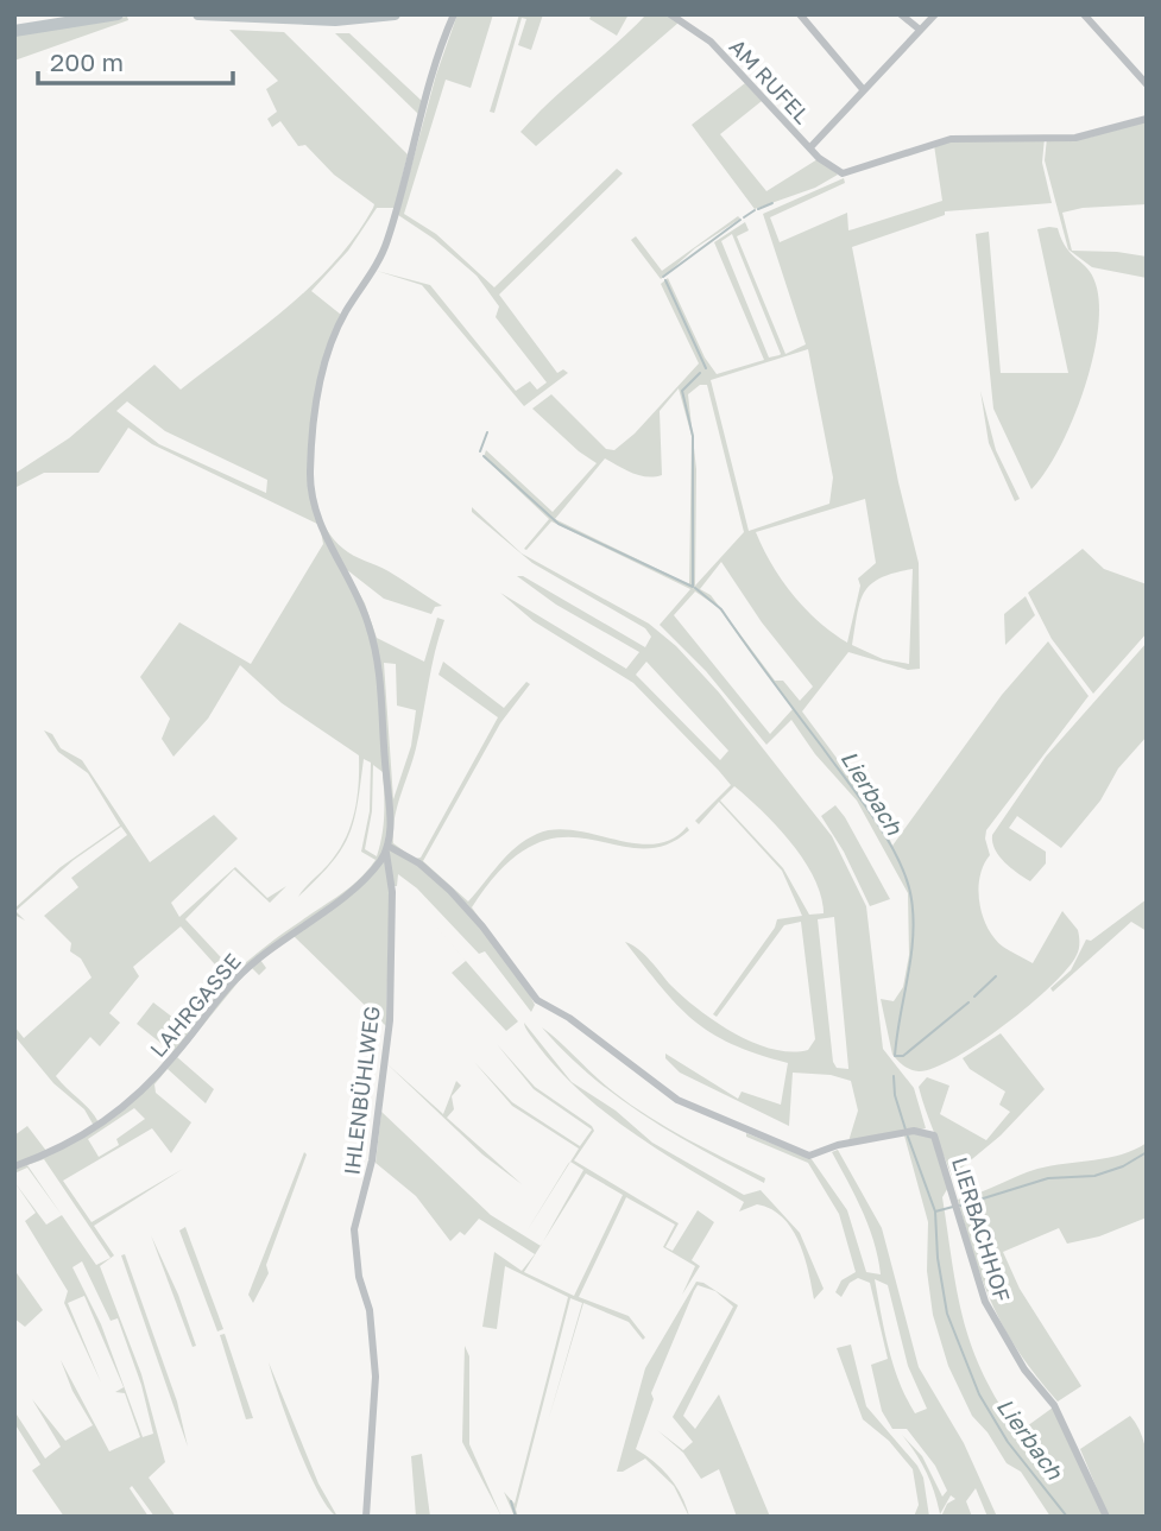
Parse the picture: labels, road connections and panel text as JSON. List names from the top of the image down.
{
  "streets": {
    "street": [
      "AM RUFEL",
      "LAHRGASSE",
      "IHLENBÜHLWEG",
      "LIERBACHHOF"
    ]
  },
  "crossings": [
    ["LAHRGASSE", "IHLENBÜHLWEG"],
    ["LAHRGASSE", "LIERBACHHOF"],
    ["IHLENBÜHLWEG", "LIERBACHHOF"]
  ],
  "water": ["Lierbach"],
  "scale_bar": "200 m"
}
